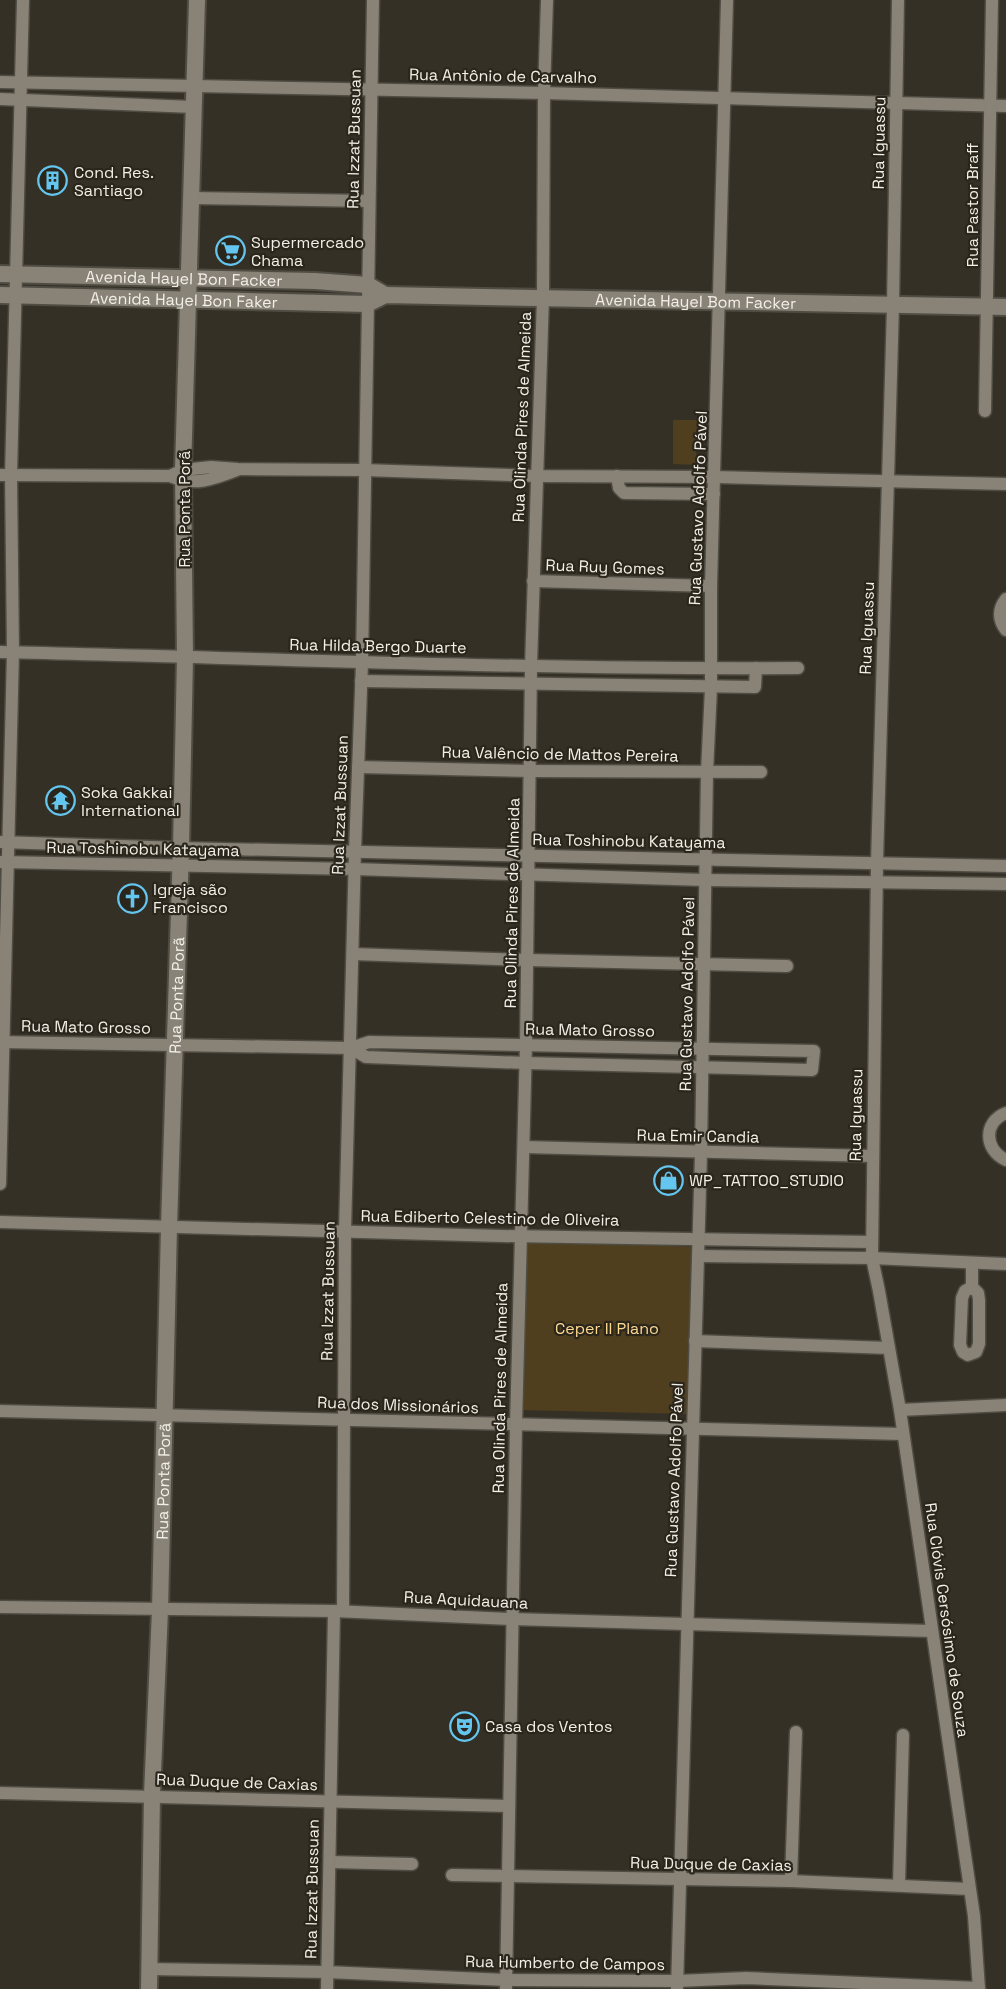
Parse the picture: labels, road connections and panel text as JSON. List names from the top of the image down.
{
  "streets": {
    "street": [
      "Rua Antônio de Carvalho",
      "Rua Izzat Bussuan",
      "Rua Iguassu",
      "Rua Pastor Braff",
      "Avenida Hayel Bon Facker",
      "Avenida Hayel Bon Faker",
      "Avenida Hayel Bom Facker",
      "Rua Olinda Pires de Almeida",
      "Rua Gustavo Adolfo Pável",
      "Rua Ponta Porã",
      "Rua Ruy Gomes",
      "Rua Hilda Bergo Duarte",
      "Rua Valêncio de Mattos Pereira",
      "Rua Toshinobu Katayama",
      "Rua Mato Grosso",
      "Rua Emir Candia",
      "Rua Ediberto Celestino de Oliveira",
      "Rua dos Missionários",
      "Rua Aquidauana",
      "Rua Clóvis Cersósimo de Souza",
      "Rua Duque de Caxias",
      "Rua Humberto de Campos"
    ]
  },
  "crossings": [
    ["Rua Antônio de Carvalho", "Rua Izzat Bussuan"],
    ["Rua Antônio de Carvalho", "Rua Iguassu"],
    ["Rua Antônio de Carvalho", "Rua Pastor Braff"],
    ["Rua Antônio de Carvalho", "Rua Olinda Pires de Almeida"],
    ["Rua Antônio de Carvalho", "Rua Gustavo Adolfo Pável"],
    ["Rua Antônio de Carvalho", "Rua Ponta Porã"],
    ["Rua Izzat Bussuan", "Avenida Hayel Bon Facker"],
    ["Rua Izzat Bussuan", "Avenida Hayel Bon Faker"],
    ["Rua Izzat Bussuan", "Avenida Hayel Bom Facker"],
    ["Rua Izzat Bussuan", "Rua Hilda Bergo Duarte"],
    ["Rua Izzat Bussuan", "Rua Valêncio de Mattos Pereira"],
    ["Rua Izzat Bussuan", "Rua Toshinobu Katayama"],
    ["Rua Izzat Bussuan", "Rua Mato Grosso"],
    ["Rua Izzat Bussuan", "Rua Ediberto Celestino de Oliveira"],
    ["Rua Izzat Bussuan", "Rua dos Missionários"],
    ["Rua Izzat Bussuan", "Rua Aquidauana"],
    ["Rua Izzat Bussuan", "Rua Duque de Caxias"],
    ["Rua Izzat Bussuan", "Rua Humberto de Campos"],
    ["Rua Iguassu", "Avenida Hayel Bom Facker"],
    ["Rua Iguassu", "Rua Toshinobu Katayama"],
    ["Rua Iguassu", "Rua Emir Candia"],
    ["Rua Iguassu", "Rua Ediberto Celestino de Oliveira"],
    ["Rua Iguassu", "Rua Clóvis Cersósimo de Souza"],
    ["Rua Pastor Braff", "Avenida Hayel Bom Facker"],
    ["Avenida Hayel Bon Facker", "Avenida Hayel Bom Facker"],
    ["Avenida Hayel Bon Facker", "Rua Ponta Porã"],
    ["Avenida Hayel Bon Faker", "Avenida Hayel Bom Facker"],
    ["Avenida Hayel Bon Faker", "Rua Ponta Porã"],
    ["Avenida Hayel Bom Facker", "Rua Olinda Pires de Almeida"],
    ["Avenida Hayel Bom Facker", "Rua Gustavo Adolfo Pável"],
    ["Rua Olinda Pires de Almeida", "Rua Ruy Gomes"],
    ["Rua Olinda Pires de Almeida", "Rua Hilda Bergo Duarte"],
    ["Rua Olinda Pires de Almeida", "Rua Valêncio de Mattos Pereira"],
    ["Rua Olinda Pires de Almeida", "Rua Toshinobu Katayama"],
    ["Rua Olinda Pires de Almeida", "Rua Mato Grosso"],
    ["Rua Olinda Pires de Almeida", "Rua Emir Candia"],
    ["Rua Olinda Pires de Almeida", "Rua Ediberto Celestino de Oliveira"],
    ["Rua Olinda Pires de Almeida", "Rua dos Missionários"],
    ["Rua Olinda Pires de Almeida", "Rua Aquidauana"],
    ["Rua Olinda Pires de Almeida", "Rua Duque de Caxias"],
    ["Rua Olinda Pires de Almeida", "Rua Humberto de Campos"],
    ["Rua Gustavo Adolfo Pável", "Rua Ruy Gomes"],
    ["Rua Gustavo Adolfo Pável", "Rua Hilda Bergo Duarte"],
    ["Rua Gustavo Adolfo Pável", "Rua Valêncio de Mattos Pereira"],
    ["Rua Gustavo Adolfo Pável", "Rua Toshinobu Katayama"],
    ["Rua Gustavo Adolfo Pável", "Rua Mato Grosso"],
    ["Rua Gustavo Adolfo Pável", "Rua Emir Candia"],
    ["Rua Gustavo Adolfo Pável", "Rua Ediberto Celestino de Oliveira"],
    ["Rua Gustavo Adolfo Pável", "Rua dos Missionários"],
    ["Rua Gustavo Adolfo Pável", "Rua Aquidauana"],
    ["Rua Gustavo Adolfo Pável", "Rua Duque de Caxias"],
    ["Rua Gustavo Adolfo Pável", "Rua Humberto de Campos"],
    ["Rua Ponta Porã", "Rua Hilda Bergo Duarte"],
    ["Rua Ponta Porã", "Rua Toshinobu Katayama"],
    ["Rua Ponta Porã", "Rua Mato Grosso"],
    ["Rua Ponta Porã", "Rua Ediberto Celestino de Oliveira"],
    ["Rua Ponta Porã", "Rua dos Missionários"],
    ["Rua Ponta Porã", "Rua Aquidauana"],
    ["Rua Ponta Porã", "Rua Duque de Caxias"],
    ["Rua Ponta Porã", "Rua Humberto de Campos"],
    ["Rua dos Missionários", "Rua Clóvis Cersósimo de Souza"],
    ["Rua Aquidauana", "Rua Clóvis Cersósimo de Souza"],
    ["Rua Clóvis Cersósimo de Souza", "Rua Duque de Caxias"],
    ["Rua Clóvis Cersósimo de Souza", "Rua Humberto de Campos"]
  ],
  "parks": ["Ceper II Plano"],
  "places": {
    "building": ["Cond. Res. Santiago"],
    "supermarket": ["Supermercado Chama"],
    "temple": ["Soka Gakkai International"],
    "church": ["Igreja são Francisco"],
    "shop": ["WP_TATTOO_STUDIO"],
    "theatre": ["Casa dos Ventos"]
  }
}
